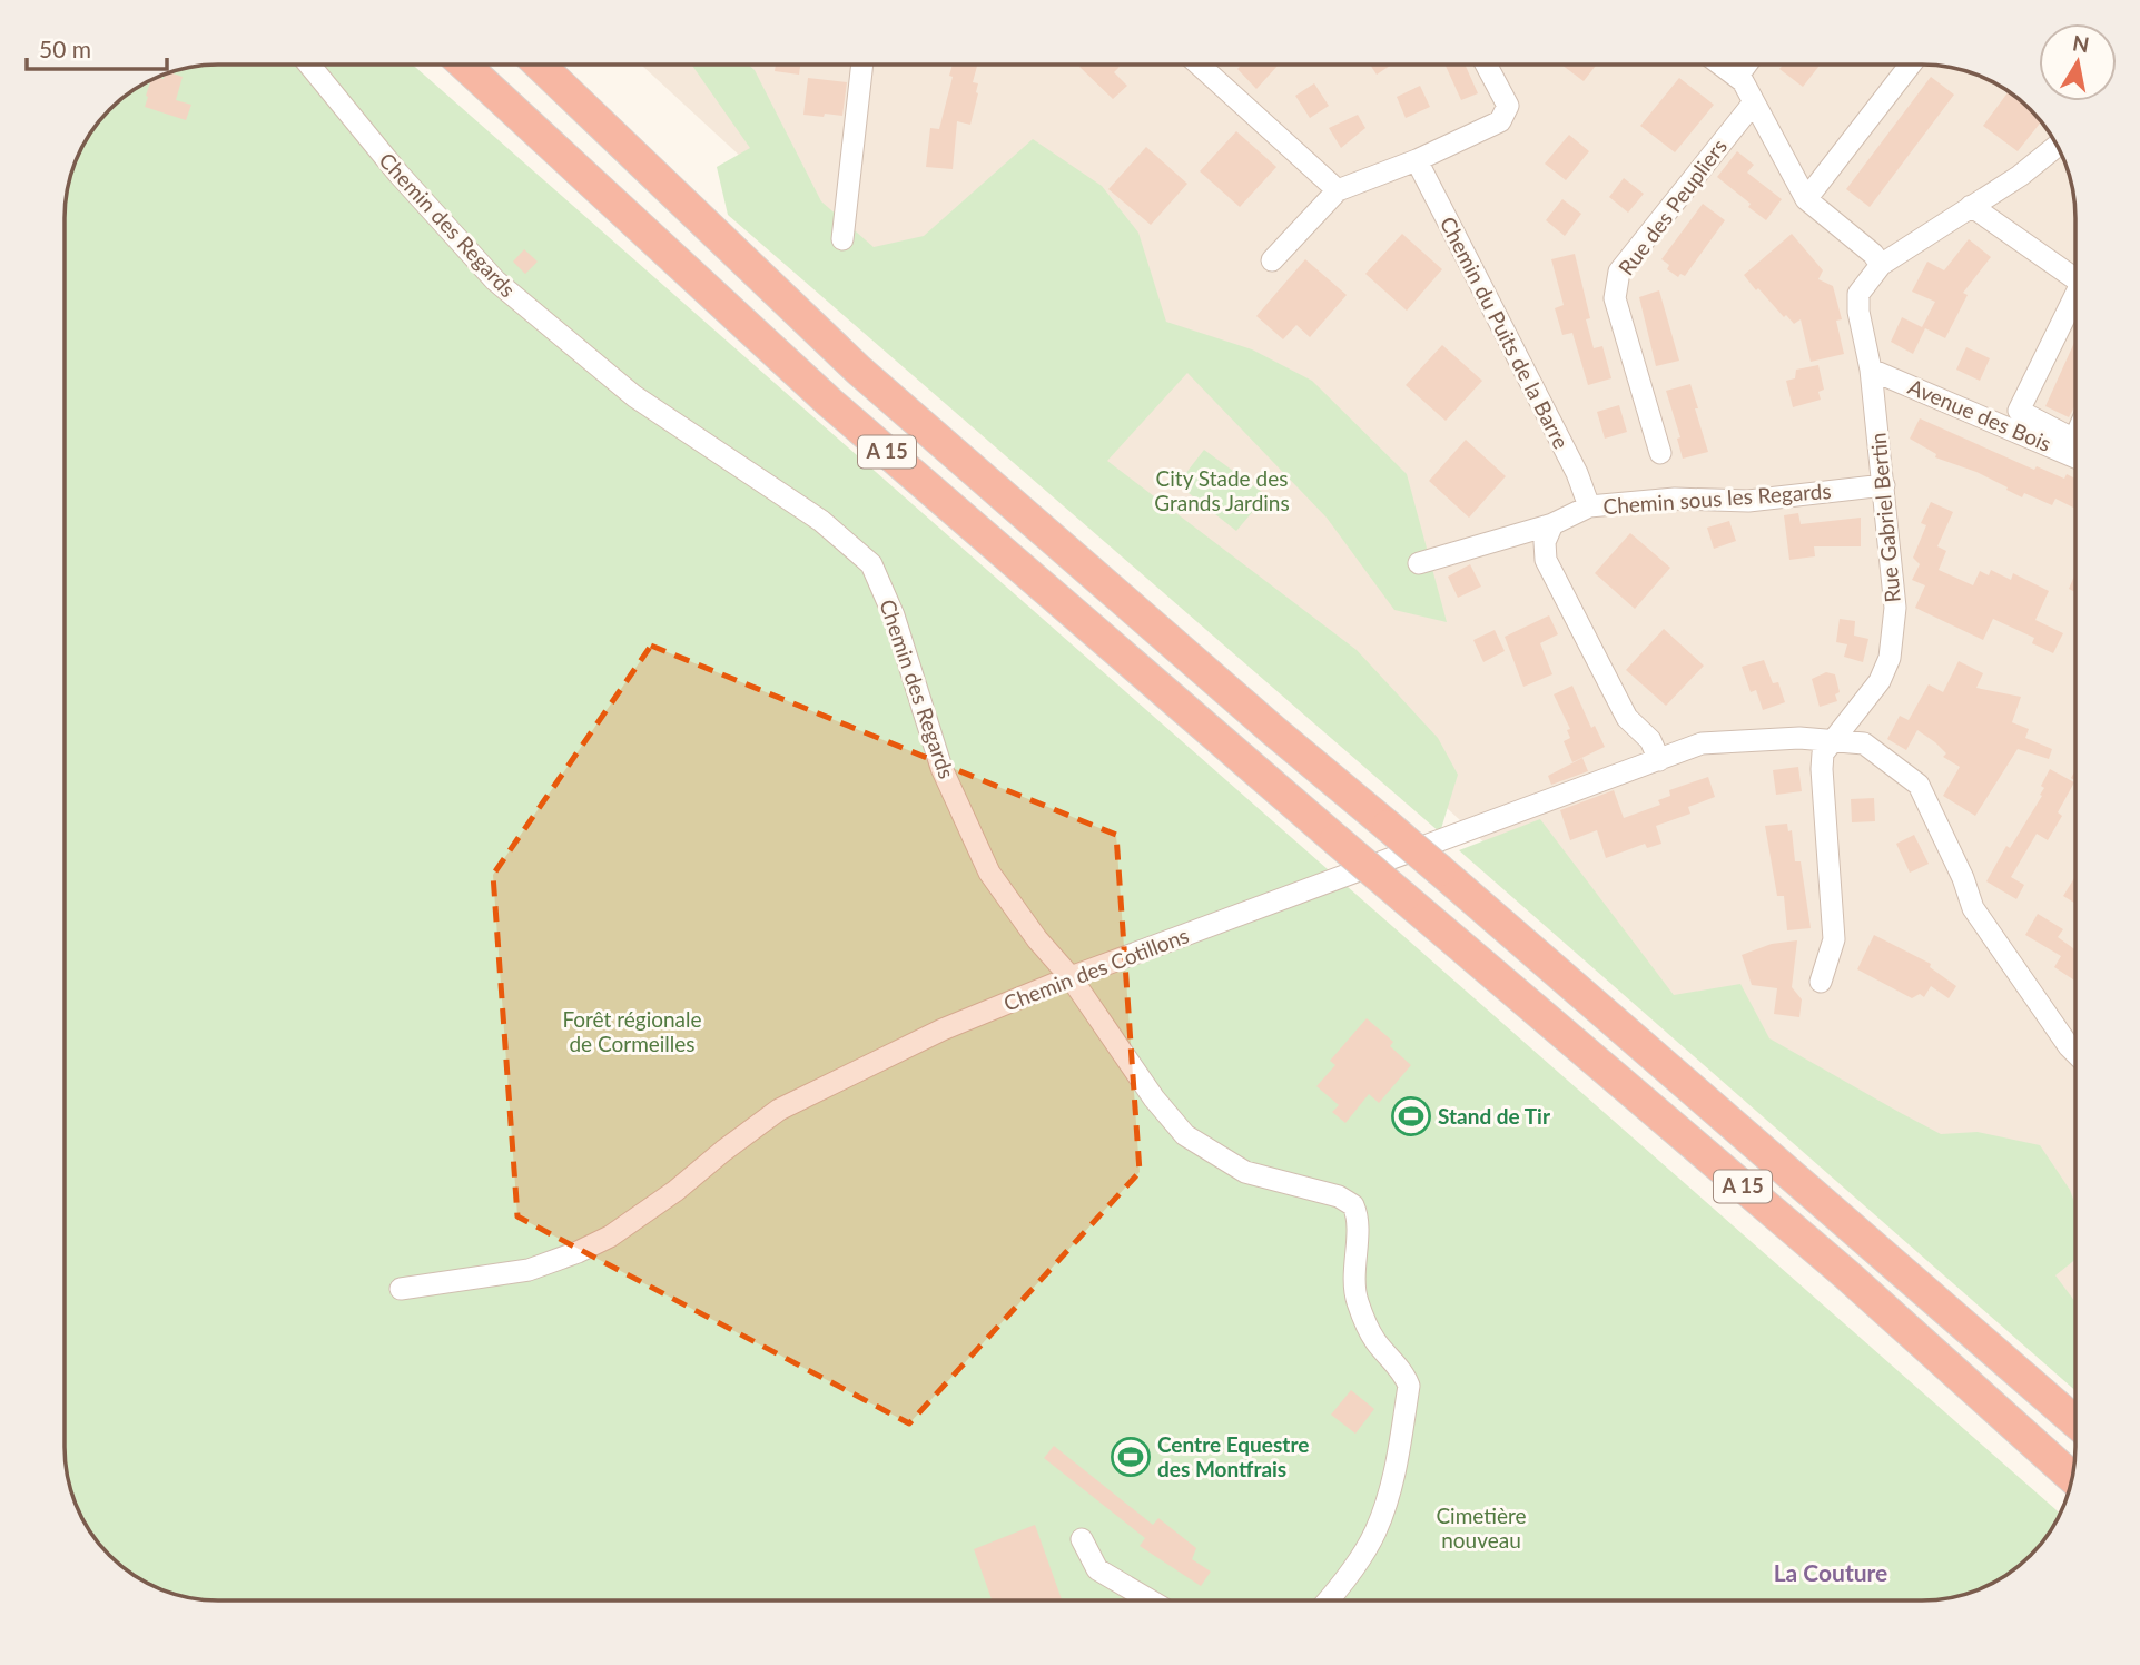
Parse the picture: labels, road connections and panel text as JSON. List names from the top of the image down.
{
  "streets": {
    "highway": ["A 15"],
    "street": [
      "Rue des Peupliers",
      "Chemin des Regards",
      "Chemin du Puits de la Barre",
      "Avenue des Bois",
      "Chemin sous les Regards",
      "Rue Gabriel Bertin",
      "Chemin des Cotillons"
    ]
  },
  "crossings": [
    ["Chemin des Regards", "Chemin des Cotillons"],
    ["Chemin du Puits de la Barre", "Chemin sous les Regards"],
    ["Avenue des Bois", "Rue Gabriel Bertin"],
    ["Chemin sous les Regards", "Rue Gabriel Bertin"],
    ["Rue Gabriel Bertin", "Chemin des Cotillons"]
  ],
  "districts": ["La Couture"],
  "parks": ["City Stade des Grands Jardins", "Forêt régionale de Cormeilles", "Cimetière nouveau"],
  "places": {
    "sports": ["Stand de Tir", "Centre Equestre des Montfrais"]
  },
  "scale_bar": "50 m",
  "north": "top"
}
